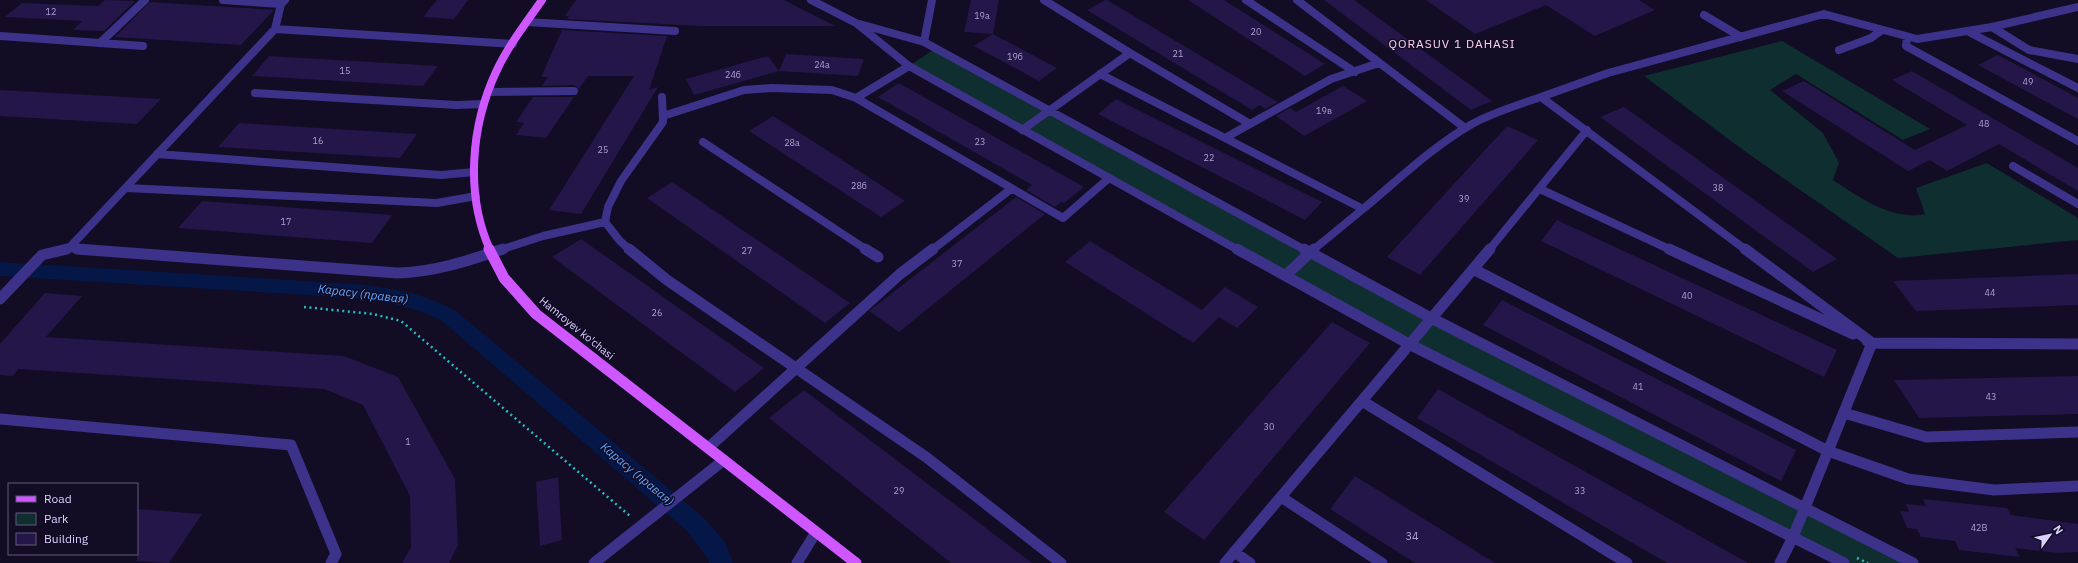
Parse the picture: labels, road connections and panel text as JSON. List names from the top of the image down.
{
  "streets": {
    "main road": ["Hamroyev ko'chasi"]
  },
  "districts": ["QORASUV 1 DAHASI"],
  "water": ["Карасу (правая)"],
  "house_numbers": [
    "12",
    "19а",
    "20",
    "21",
    "19б",
    "24а",
    "15",
    "24б",
    "49",
    "19в",
    "48",
    "16",
    "23",
    "28а",
    "25",
    "22",
    "28б",
    "38",
    "39",
    "17",
    "27",
    "37",
    "44",
    "40",
    "26",
    "41",
    "43",
    "30",
    "1",
    "29",
    "33",
    "42В",
    "34"
  ],
  "legend": ["Road", "Park", "Building"],
  "north": "top right"
}
